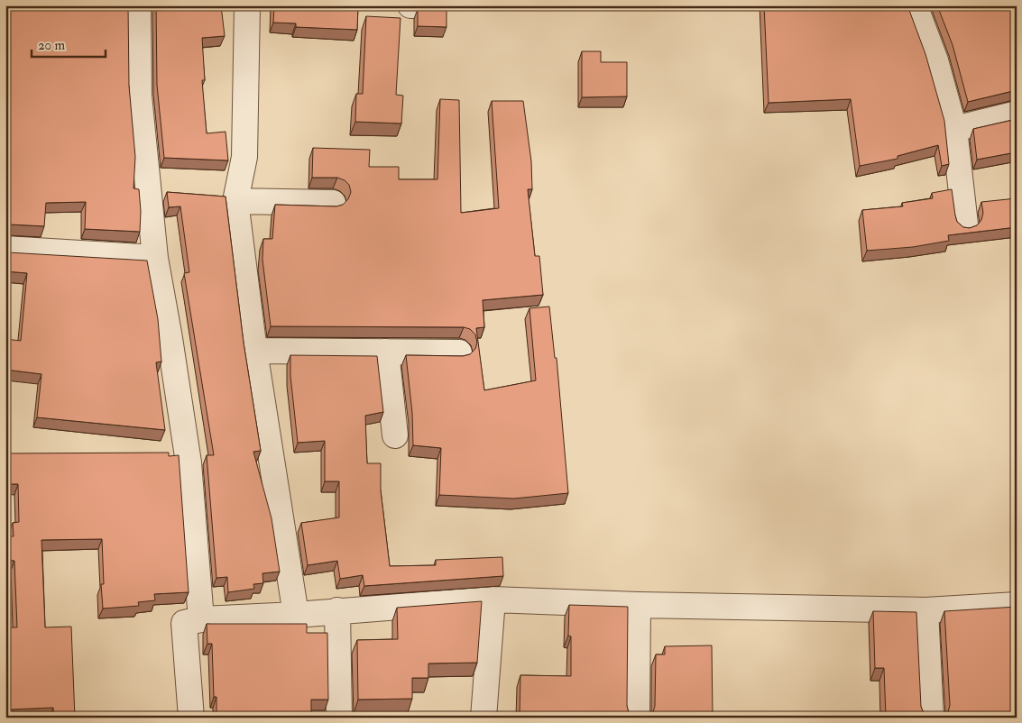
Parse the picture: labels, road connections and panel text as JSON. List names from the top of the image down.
{
  "scale_bar": "20 m"
}
